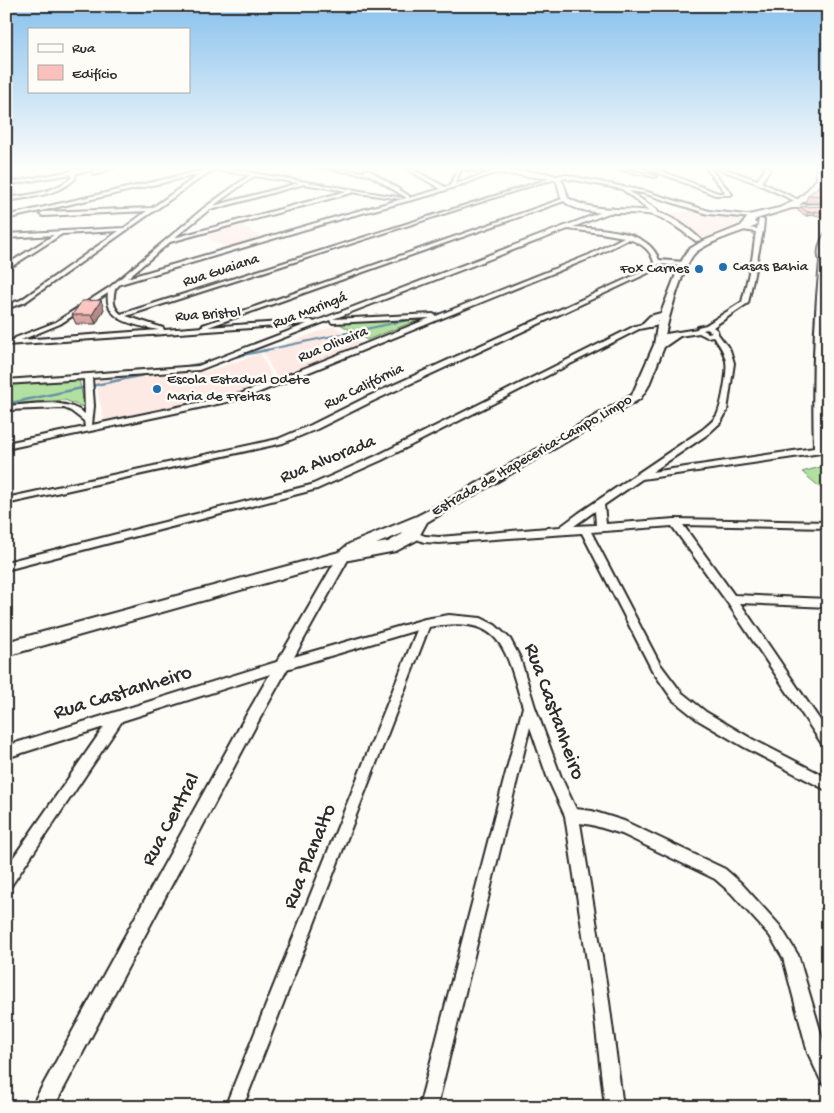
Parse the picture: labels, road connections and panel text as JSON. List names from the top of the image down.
{
  "streets": {
    "main road": ["Estrada de Itapecerica-Campo Limpo"],
    "street": [
      "Rua Guaiana",
      "Rua Maringá",
      "Rua Bristol",
      "Rua Oliveira",
      "Rua Califórnia",
      "Rua Alvorada",
      "Rua Castanheiro",
      "Rua Central",
      "Rua Planalto"
    ]
  },
  "crossings": [
    ["Rua Maringá", "Rua Bristol"],
    ["Rua Bristol", "Rua Oliveira"],
    ["Estrada de Itapecerica-Campo Limpo", "Rua Central"],
    ["Rua Castanheiro", "Rua Central"],
    ["Rua Castanheiro", "Rua Planalto"]
  ],
  "places": ["Casas Bahia", "Fox Carnes", "Escola Estadual Odete Maria de Freitas"],
  "legend": ["Rua", "Edifício"]
}
